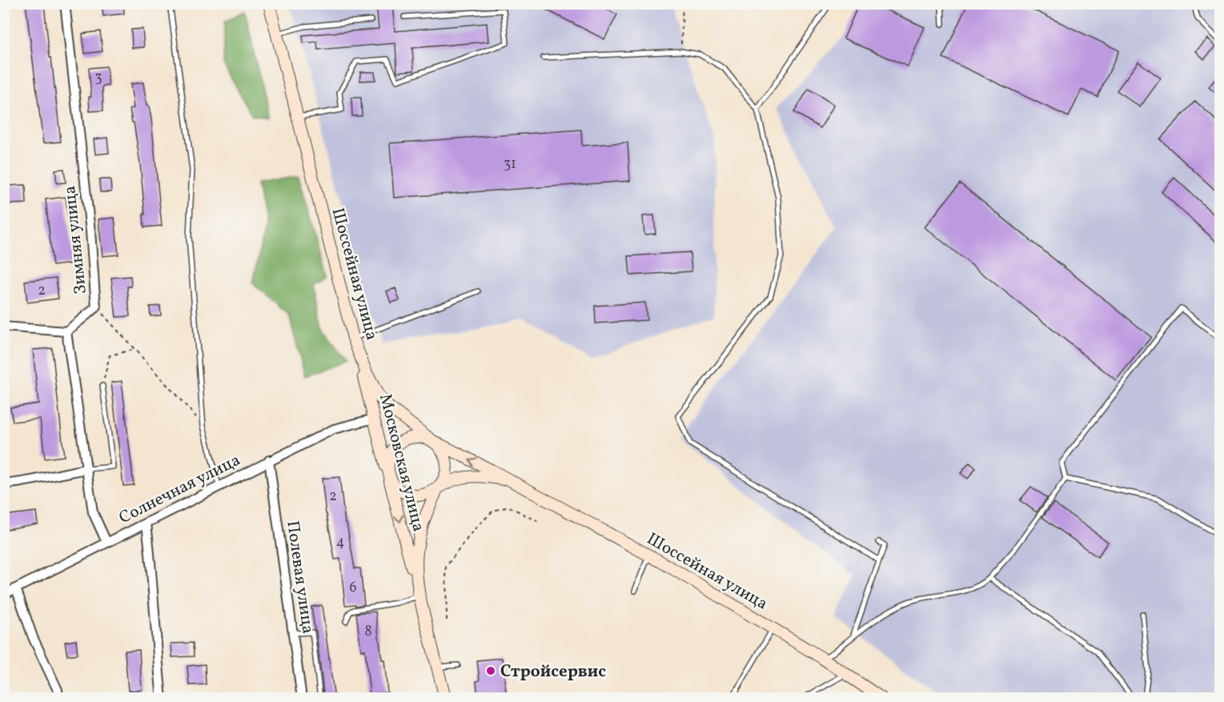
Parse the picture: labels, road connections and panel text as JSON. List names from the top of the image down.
{
  "streets": {
    "main road": ["Шоссейная улица", "Московская улица"],
    "street": ["Зимняя улица", "Солнечная улица", "Полевая улица"]
  },
  "crossings": [
    ["Шоссейная улица", "Московская улица"],
    ["Московская улица", "Солнечная улица"],
    ["Солнечная улица", "Полевая улица"]
  ],
  "places": ["Стройсервис"],
  "house_numbers": [
    "3",
    "31",
    "2",
    "2",
    "4",
    "6",
    "8"
  ]
}
